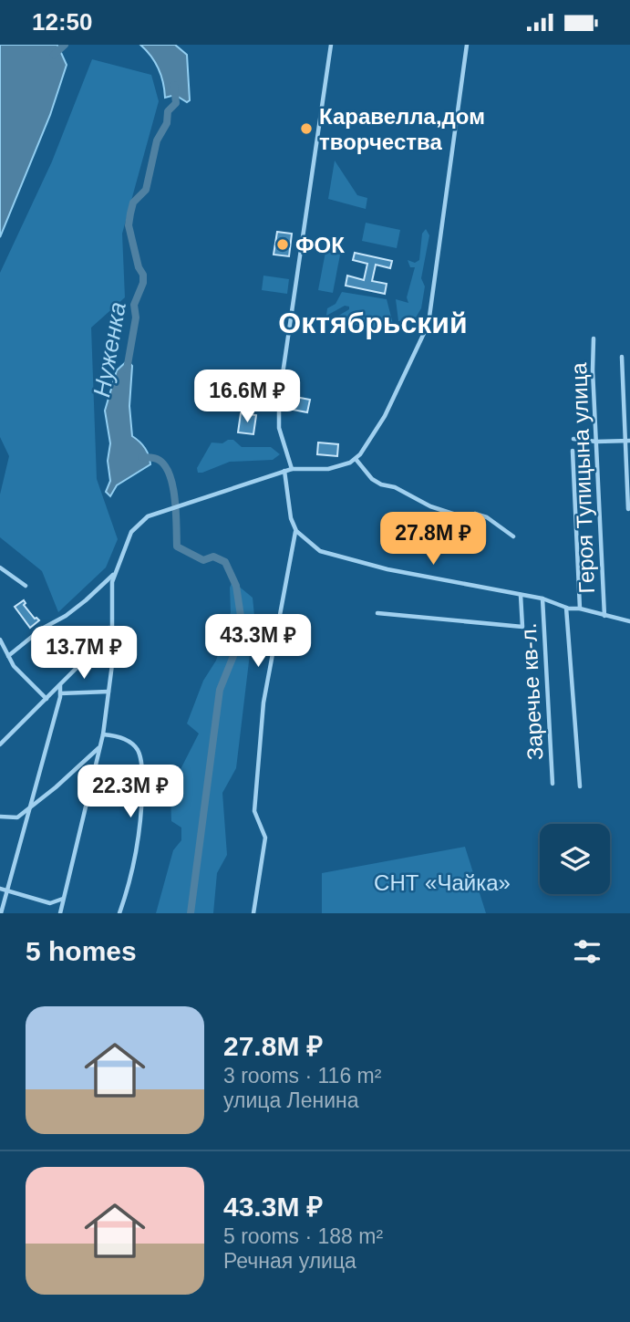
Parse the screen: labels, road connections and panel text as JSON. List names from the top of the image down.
{
  "streets": {
    "street": ["Героя Тупицына улица", "Заречье кв-л."]
  },
  "districts": ["Октябрьский"],
  "water": ["Нуженка"],
  "parks": ["СНТ «Чайка»"],
  "places": ["Каравелла,дом творчества", "ФОК"],
  "page": {
    "status": "12:50",
    "price": [
      "16.6M ₽",
      "27.8M ₽",
      "43.3M ₽",
      "13.7M ₽",
      "22.3M ₽"
    ],
    "heading": "5 homes",
    "list": [
      {
        "name": "27.8M ₽",
        "note": "3 rooms · 116 m² · улица Ленина"
      },
      {
        "name": "43.3M ₽",
        "note": "5 rooms · 188 m² · Речная улица"
      }
    ]
  }
}
